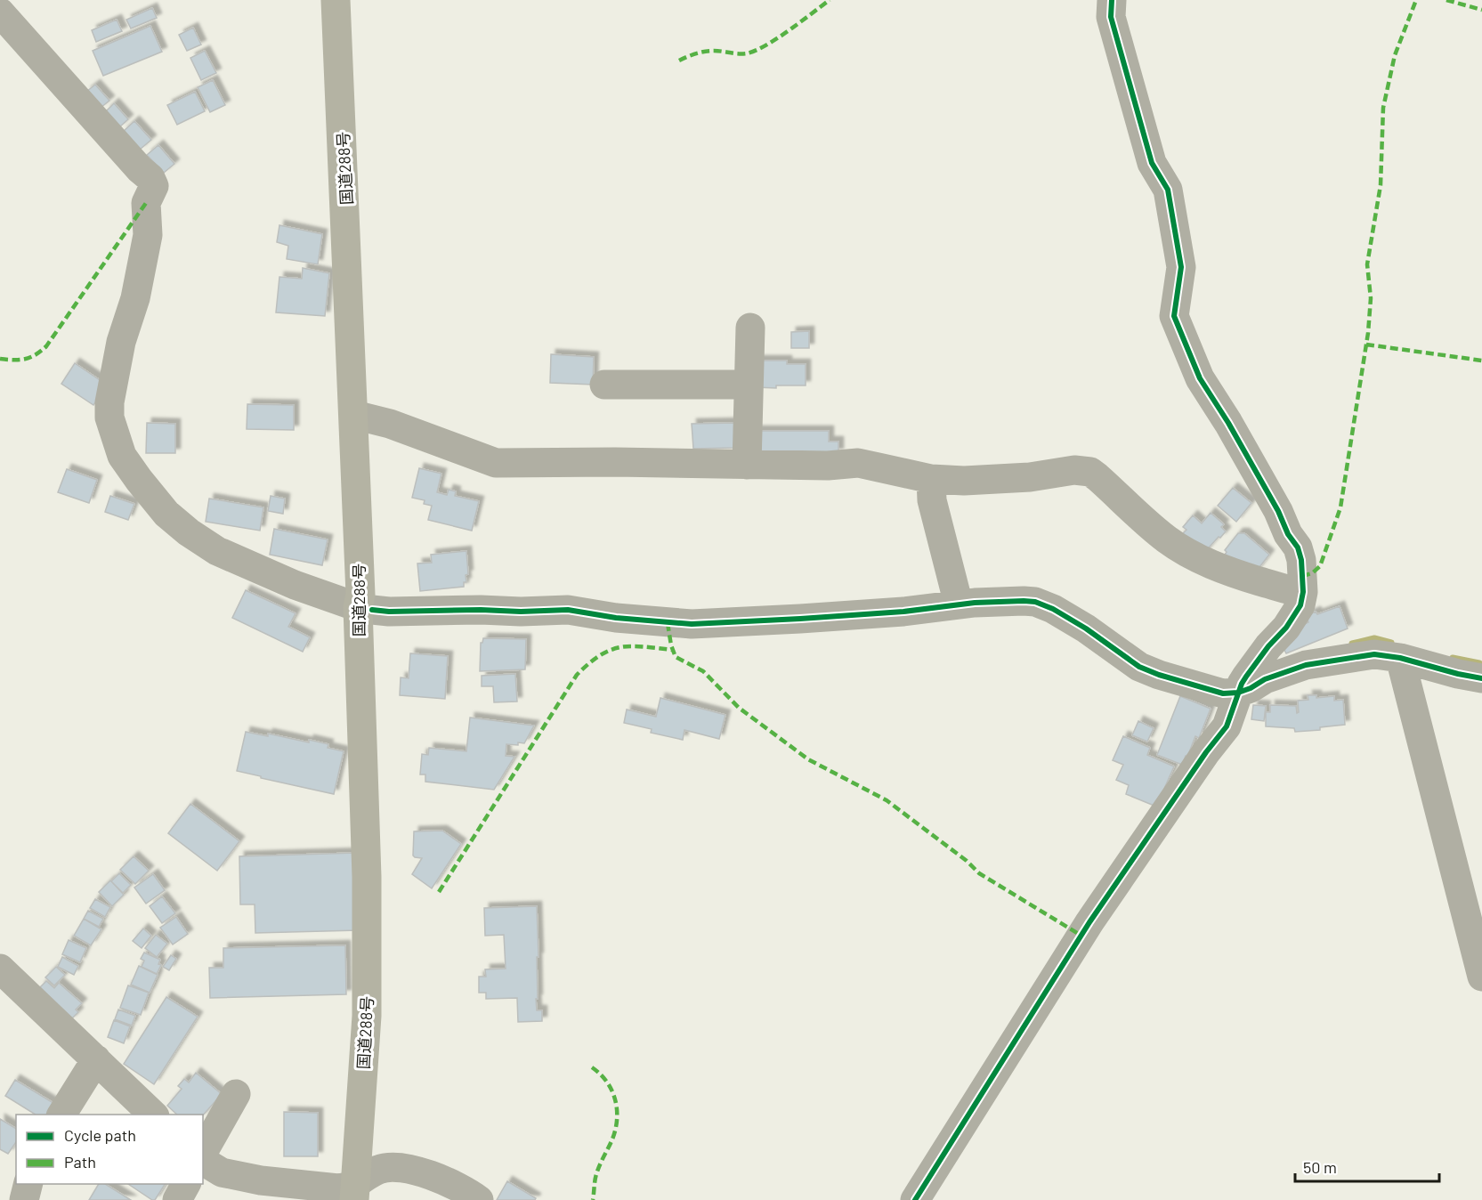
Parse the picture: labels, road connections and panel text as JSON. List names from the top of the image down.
{
  "streets": {
    "highway": ["国道288号"]
  },
  "legend": ["Cycle path", "Path"],
  "scale_bar": "50 m"
}
